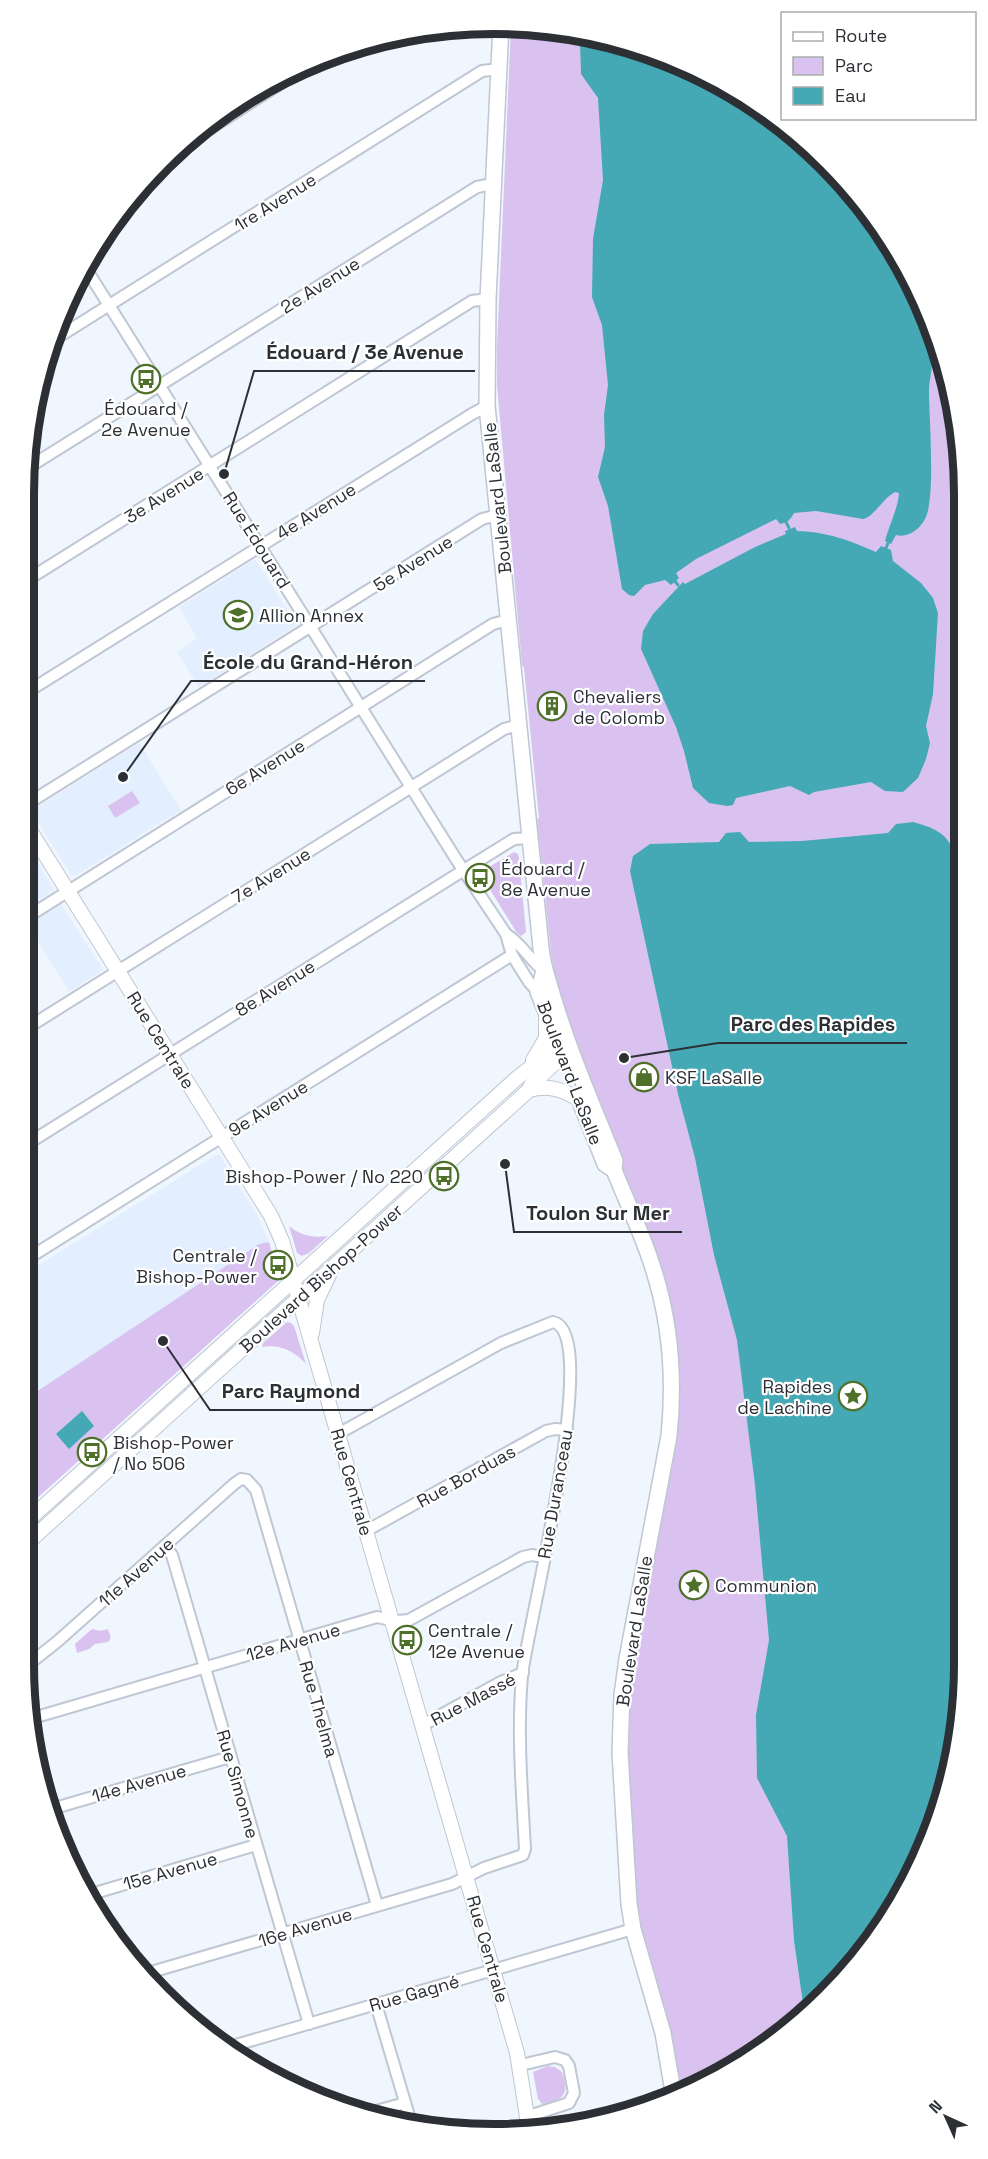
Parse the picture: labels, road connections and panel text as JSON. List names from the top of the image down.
{
  "streets": {
    "main road": ["Boulevard LaSalle"],
    "street": [
      "1re Avenue",
      "2e Avenue",
      "3e Avenue",
      "4e Avenue",
      "Rue Édouard",
      "5e Avenue",
      "6e Avenue",
      "7e Avenue",
      "8e Avenue",
      "Rue Centrale",
      "9e Avenue",
      "Boulevard Bishop-Power",
      "Rue Borduas",
      "Rue Duranceau",
      "11e Avenue",
      "12e Avenue",
      "Rue Massé",
      "Rue Thelma",
      "14e Avenue",
      "Rue Simonne",
      "15e Avenue",
      "16e Avenue",
      "Rue Gagné"
    ]
  },
  "crossings": [
    ["1re Avenue", "Boulevard LaSalle"],
    ["1re Avenue", "Rue Édouard"],
    ["2e Avenue", "Boulevard LaSalle"],
    ["2e Avenue", "Rue Édouard"],
    ["3e Avenue", "Boulevard LaSalle"],
    ["3e Avenue", "Rue Édouard"],
    ["Boulevard LaSalle", "4e Avenue"],
    ["Boulevard LaSalle", "Rue Édouard"],
    ["Boulevard LaSalle", "5e Avenue"],
    ["Boulevard LaSalle", "6e Avenue"],
    ["Boulevard LaSalle", "7e Avenue"],
    ["Boulevard LaSalle", "8e Avenue"],
    ["Boulevard LaSalle", "Boulevard Bishop-Power"],
    ["Boulevard LaSalle", "Rue Gagné"],
    ["4e Avenue", "Rue Édouard"],
    ["Rue Édouard", "5e Avenue"],
    ["Rue Édouard", "6e Avenue"],
    ["Rue Édouard", "7e Avenue"],
    ["Rue Édouard", "8e Avenue"],
    ["Rue Édouard", "9e Avenue"],
    ["6e Avenue", "Rue Centrale"],
    ["7e Avenue", "Rue Centrale"],
    ["8e Avenue", "Rue Centrale"],
    ["Rue Centrale", "9e Avenue"],
    ["Rue Centrale", "Boulevard Bishop-Power"],
    ["Rue Centrale", "Rue Borduas"],
    ["Rue Centrale", "Rue Duranceau"],
    ["Rue Centrale", "12e Avenue"],
    ["Rue Centrale", "Rue Massé"],
    ["Rue Centrale", "16e Avenue"],
    ["Rue Centrale", "Rue Gagné"],
    ["Rue Borduas", "Rue Duranceau"],
    ["Rue Duranceau", "12e Avenue"],
    ["Rue Duranceau", "Rue Massé"],
    ["Rue Duranceau", "16e Avenue"],
    ["11e Avenue", "Rue Thelma"],
    ["11e Avenue", "Rue Simonne"],
    ["12e Avenue", "Rue Thelma"],
    ["12e Avenue", "Rue Simonne"],
    ["Rue Thelma", "16e Avenue"],
    ["14e Avenue", "Rue Simonne"],
    ["Rue Simonne", "15e Avenue"],
    ["Rue Simonne", "16e Avenue"],
    ["Rue Simonne", "Rue Gagné"]
  ],
  "places": {
    "bus stop": [
      "Édouard / 2e Avenue",
      "Édouard / 8e Avenue",
      "Bishop-Power / No 220",
      "Centrale / Bishop-Power",
      "Bishop-Power / No 506",
      "Centrale / 12e Avenue"
    ],
    "other": [
      "Édouard / 3e Avenue",
      "École du Grand-Héron",
      "Parc des Rapides",
      "Toulon Sur Mer",
      "Parc Raymond"
    ],
    "school or university": ["Allion Annex"],
    "building": ["Chevaliers de Colomb"],
    "shop": ["KSF LaSalle"],
    "place": ["Rapides de Lachine", "Communion"]
  },
  "legend": ["Route", "Parc", "Eau"],
  "north": "top left"
}
